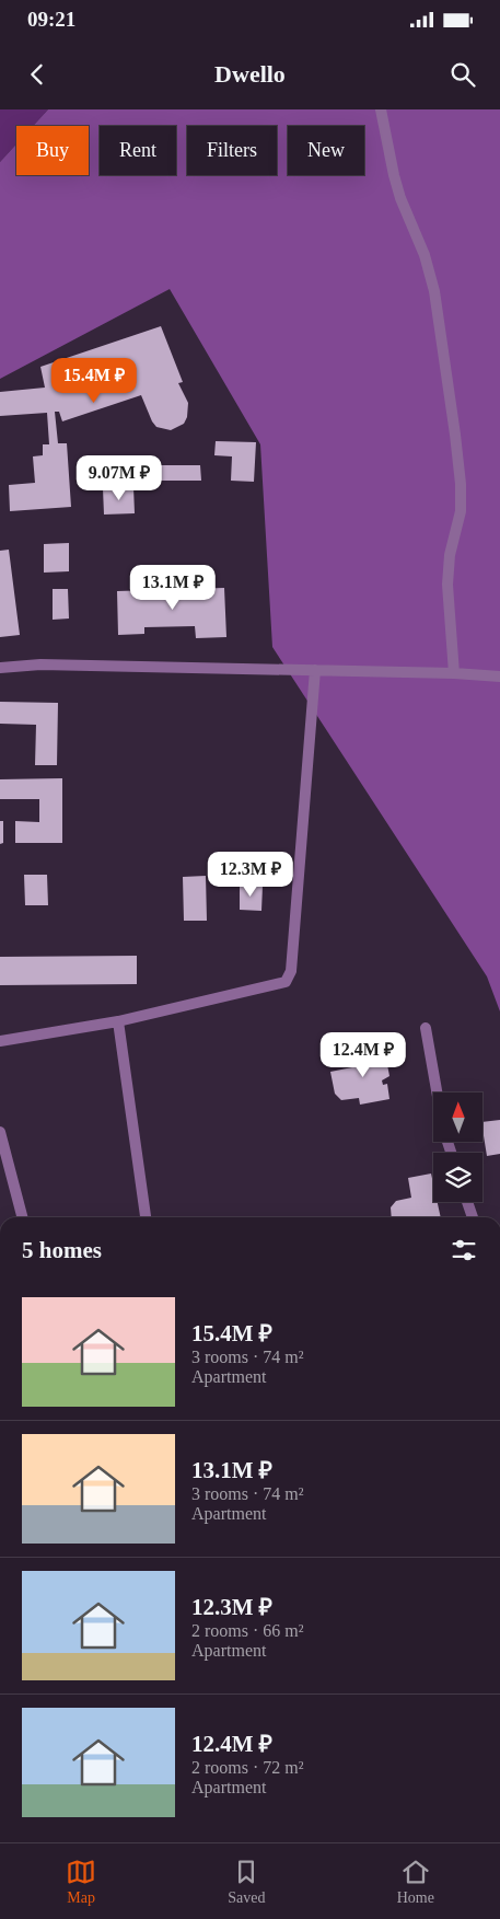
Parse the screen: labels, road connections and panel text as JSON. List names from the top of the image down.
{
  "north": "top",
  "page": {
    "status": "09:21",
    "header": "Dwello",
    "chip": [
      "Buy",
      "Rent",
      "Filters",
      "New"
    ],
    "price": [
      "15.4M ₽",
      "9.07M ₽",
      "13.1M ₽",
      "12.3M ₽",
      "12.4M ₽"
    ],
    "heading": "5 homes",
    "list": [
      {
        "name": "15.4M ₽",
        "note": "3 rooms · 74 m² · Apartment"
      },
      {
        "name": "13.1M ₽",
        "note": "3 rooms · 74 m² · Apartment"
      },
      {
        "name": "12.3M ₽",
        "note": "2 rooms · 66 m² · Apartment"
      },
      {
        "name": "12.4M ₽",
        "note": "2 rooms · 72 m² · Apartment"
      }
    ],
    "tabs": ["Map", "Saved", "Home"]
  }
}
